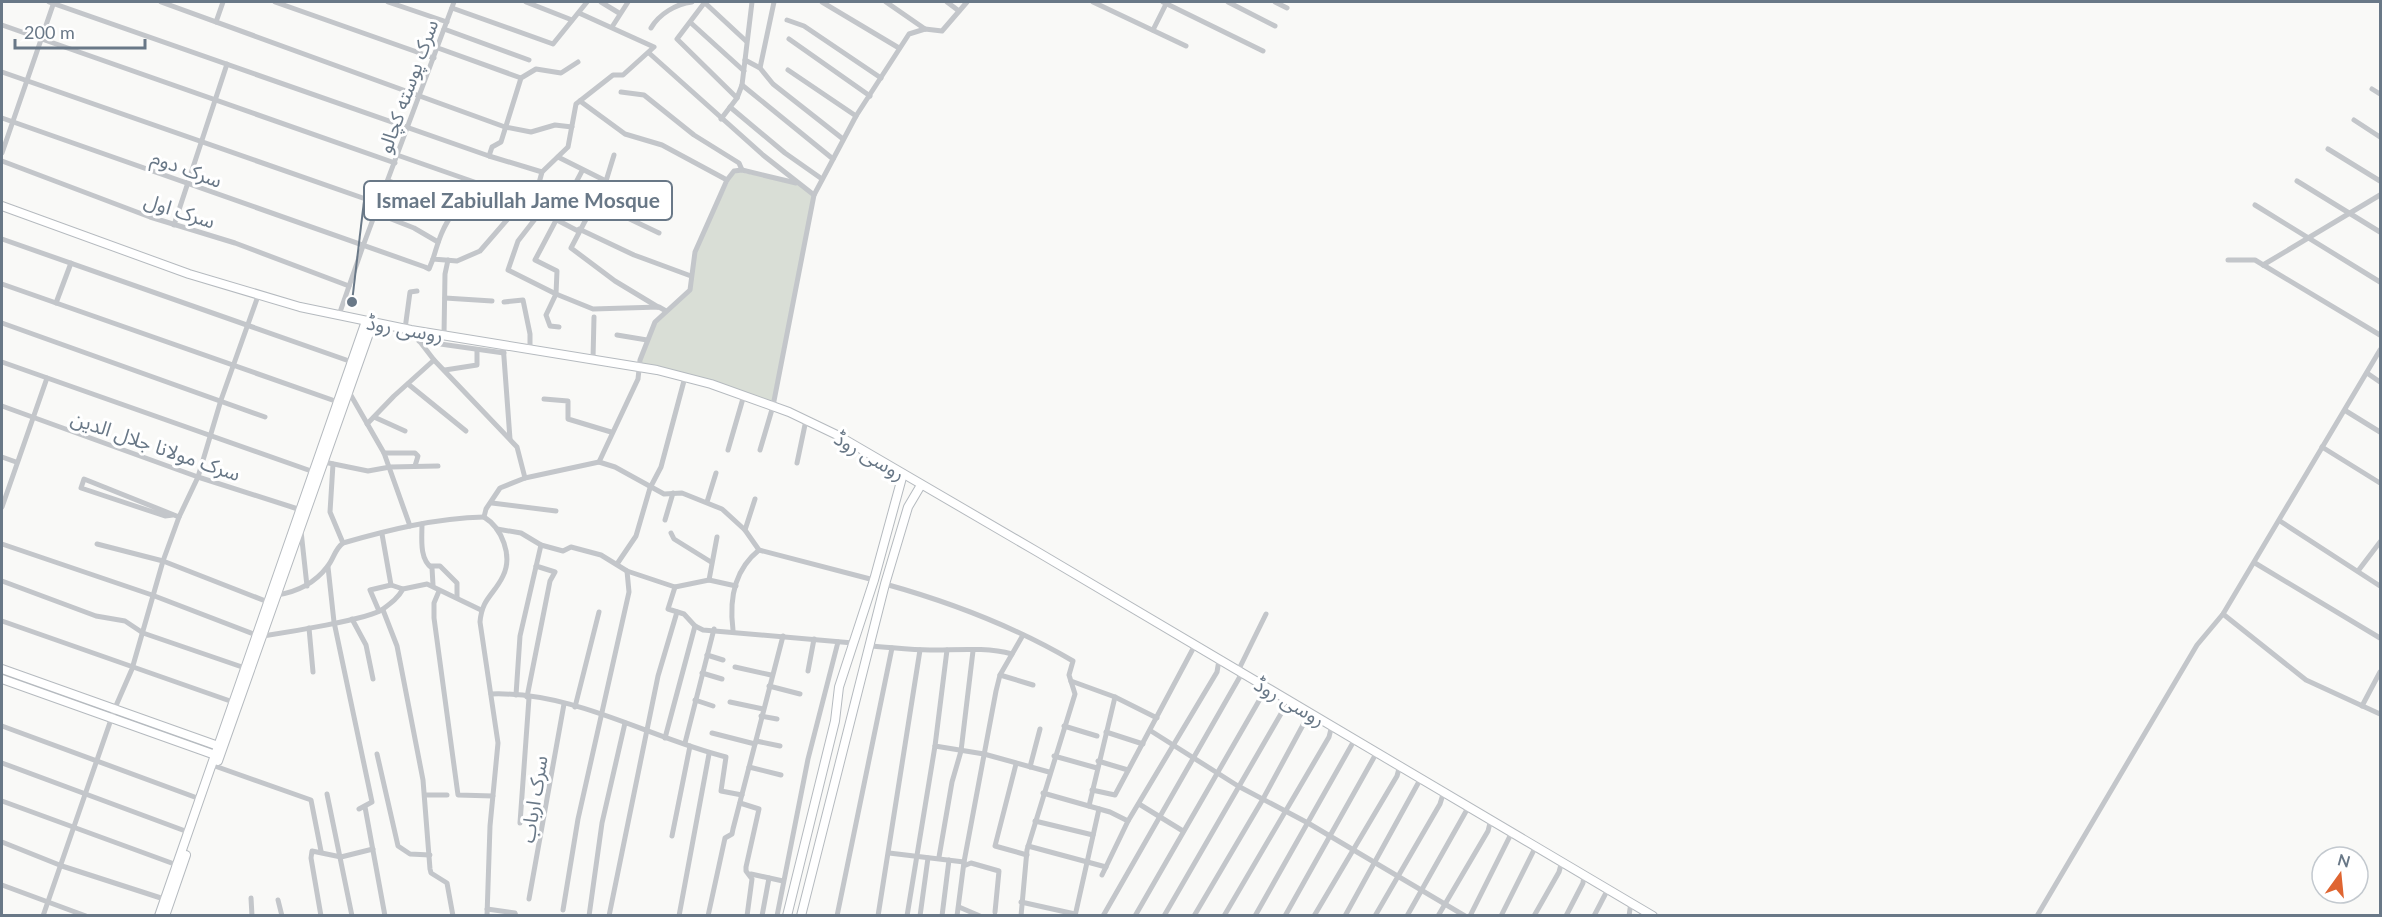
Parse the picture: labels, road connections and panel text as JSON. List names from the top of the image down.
{
  "streets": {
    "main road": ["روسی روڈ"],
    "street": [
      "سرک پوسته کچالو",
      "سرک دوم",
      "سرک اول",
      "سرک مولانا جلال الدین",
      "سرک ارباب"
    ]
  },
  "crossings": [
    ["سرک پوسته کچالو", "سرک دوم"],
    ["سرک پوسته کچالو", "سرک اول"],
    ["سرک پوسته کچالو", "روسی روڈ"]
  ],
  "places": ["Ismael Zabiullah Jame Mosque"],
  "scale_bar": "200 m",
  "north": "top"
}
